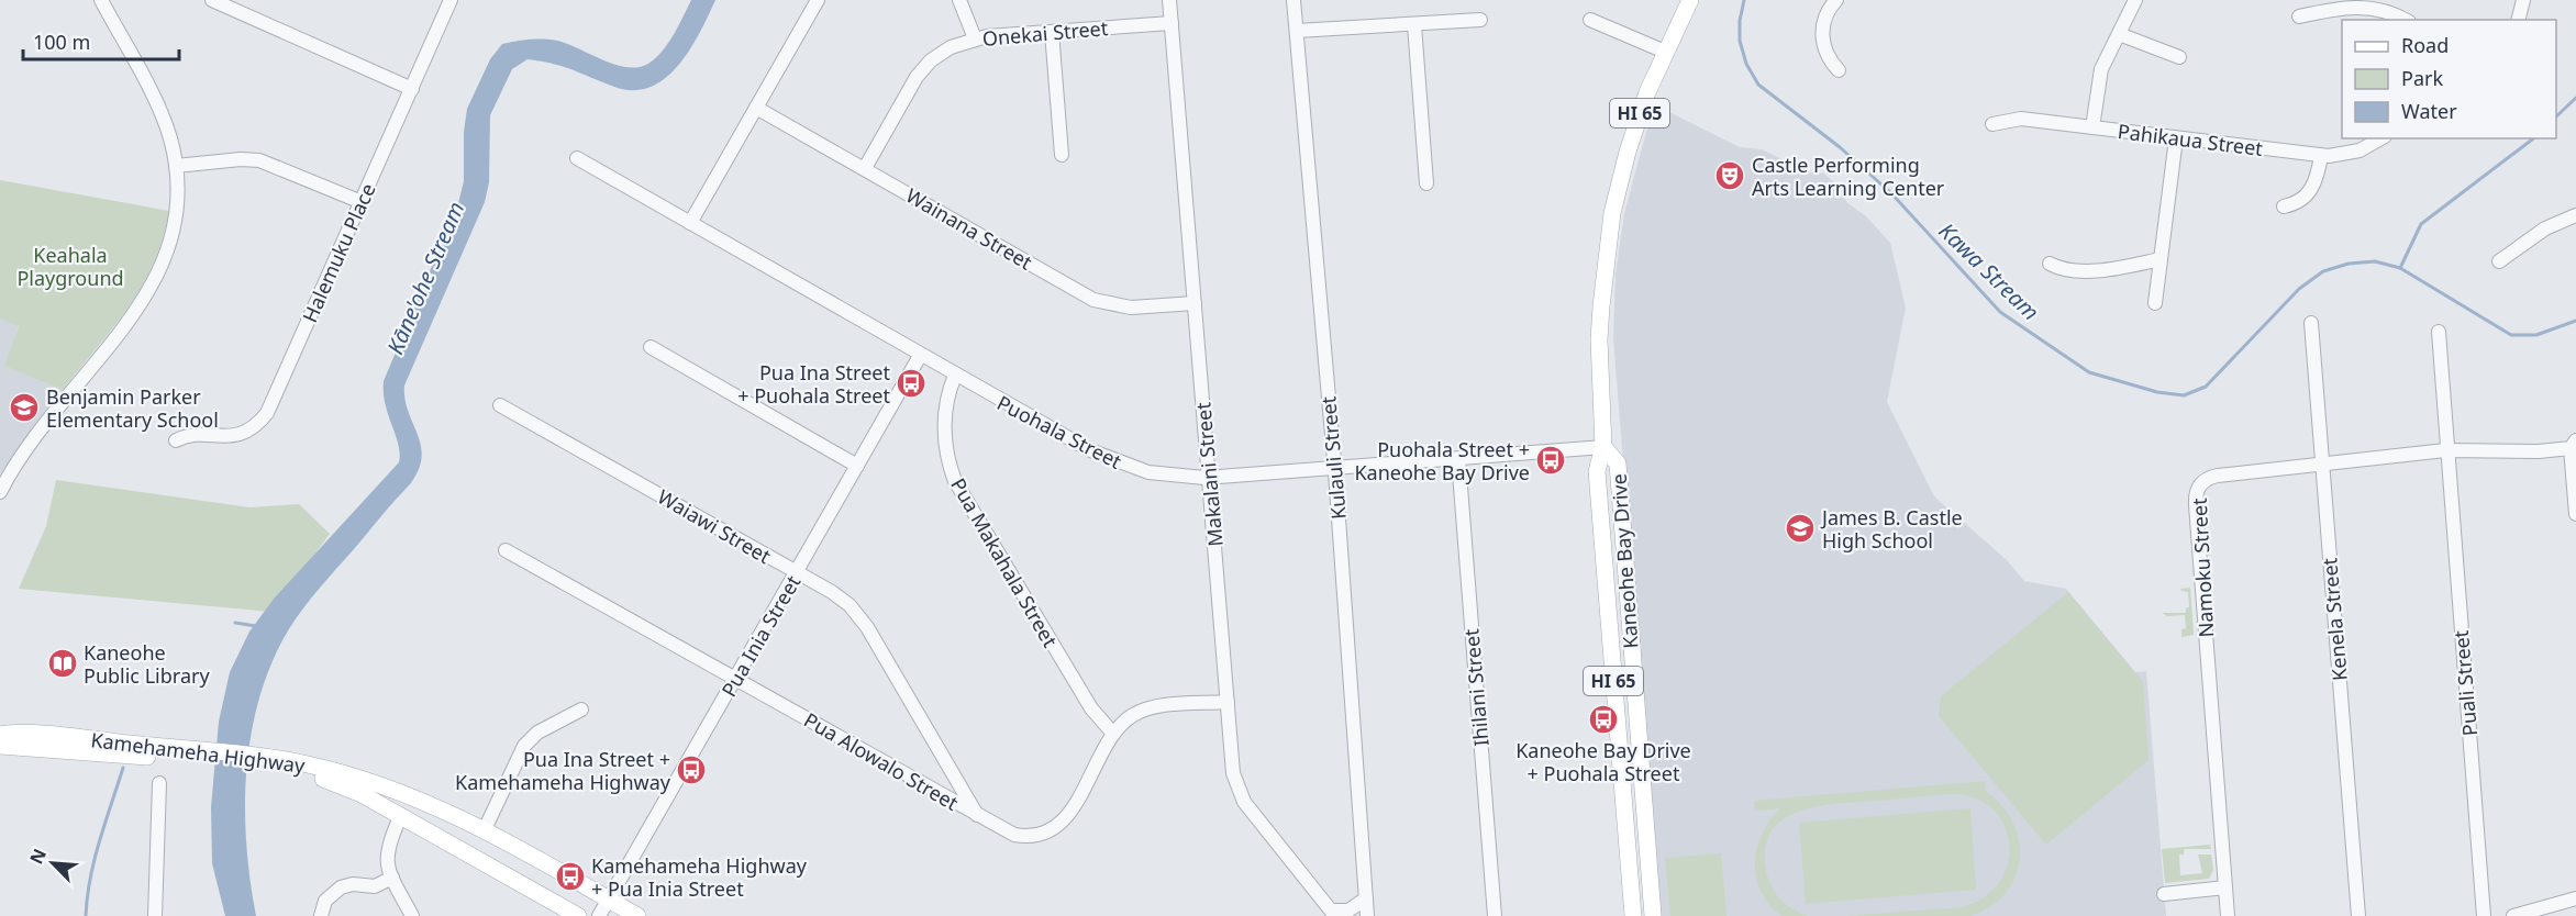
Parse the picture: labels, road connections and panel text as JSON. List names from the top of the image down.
{
  "streets": {
    "main road": ["HI 65", "Kaneohe Bay Drive", "Kamehameha Highway"],
    "street": [
      "Onekai Street",
      "Pahikaua Street",
      "Wainana Street",
      "Halemuku Place",
      "Puohala Street",
      "Kulauli Street",
      "Makalani Street",
      "Waiawi Street",
      "Pua Makahala Street",
      "Namoku Street",
      "Kenela Street",
      "Pua Inia Street",
      "Puali Street",
      "Ihilani Street",
      "Pua Alowalo Street"
    ]
  },
  "crossings": [
    ["Onekai Street", "Wainana Street"],
    ["Onekai Street", "Makalani Street"],
    ["Wainana Street", "Makalani Street"],
    ["Puohala Street", "Kulauli Street"],
    ["Puohala Street", "Makalani Street"],
    ["Puohala Street", "Kaneohe Bay Drive"],
    ["Puohala Street", "Pua Makahala Street"],
    ["Puohala Street", "Pua Inia Street"],
    ["Puohala Street", "Ihilani Street"],
    ["Makalani Street", "Pua Alowalo Street"],
    ["Waiawi Street", "Pua Inia Street"],
    ["Waiawi Street", "Pua Alowalo Street"],
    ["Pua Makahala Street", "Pua Alowalo Street"],
    ["Namoku Street", "Kenela Street"],
    ["Namoku Street", "Puali Street"],
    ["Pua Inia Street", "Kamehameha Highway"],
    ["Pua Inia Street", "Pua Alowalo Street"]
  ],
  "water": ["Kawa Stream", "Kāne'ohe Stream"],
  "parks": ["Keahala Playground"],
  "places": {
    "theatre": ["Castle Performing Arts Learning Center"],
    "bus stop": [
      "Pua Ina Street + Puohala Street",
      "Puohala Street + Kaneohe Bay Drive",
      "Kaneohe Bay Drive + Puohala Street",
      "Pua Ina Street + Kamehameha Highway",
      "Kamehameha Highway + Pua Inia Street"
    ],
    "school or university": ["Benjamin Parker Elementary School", "James B. Castle High School"],
    "library": ["Kaneohe Public Library"]
  },
  "legend": ["Road", "Park", "Water"],
  "scale_bar": "100 m",
  "north": "top left"
}
